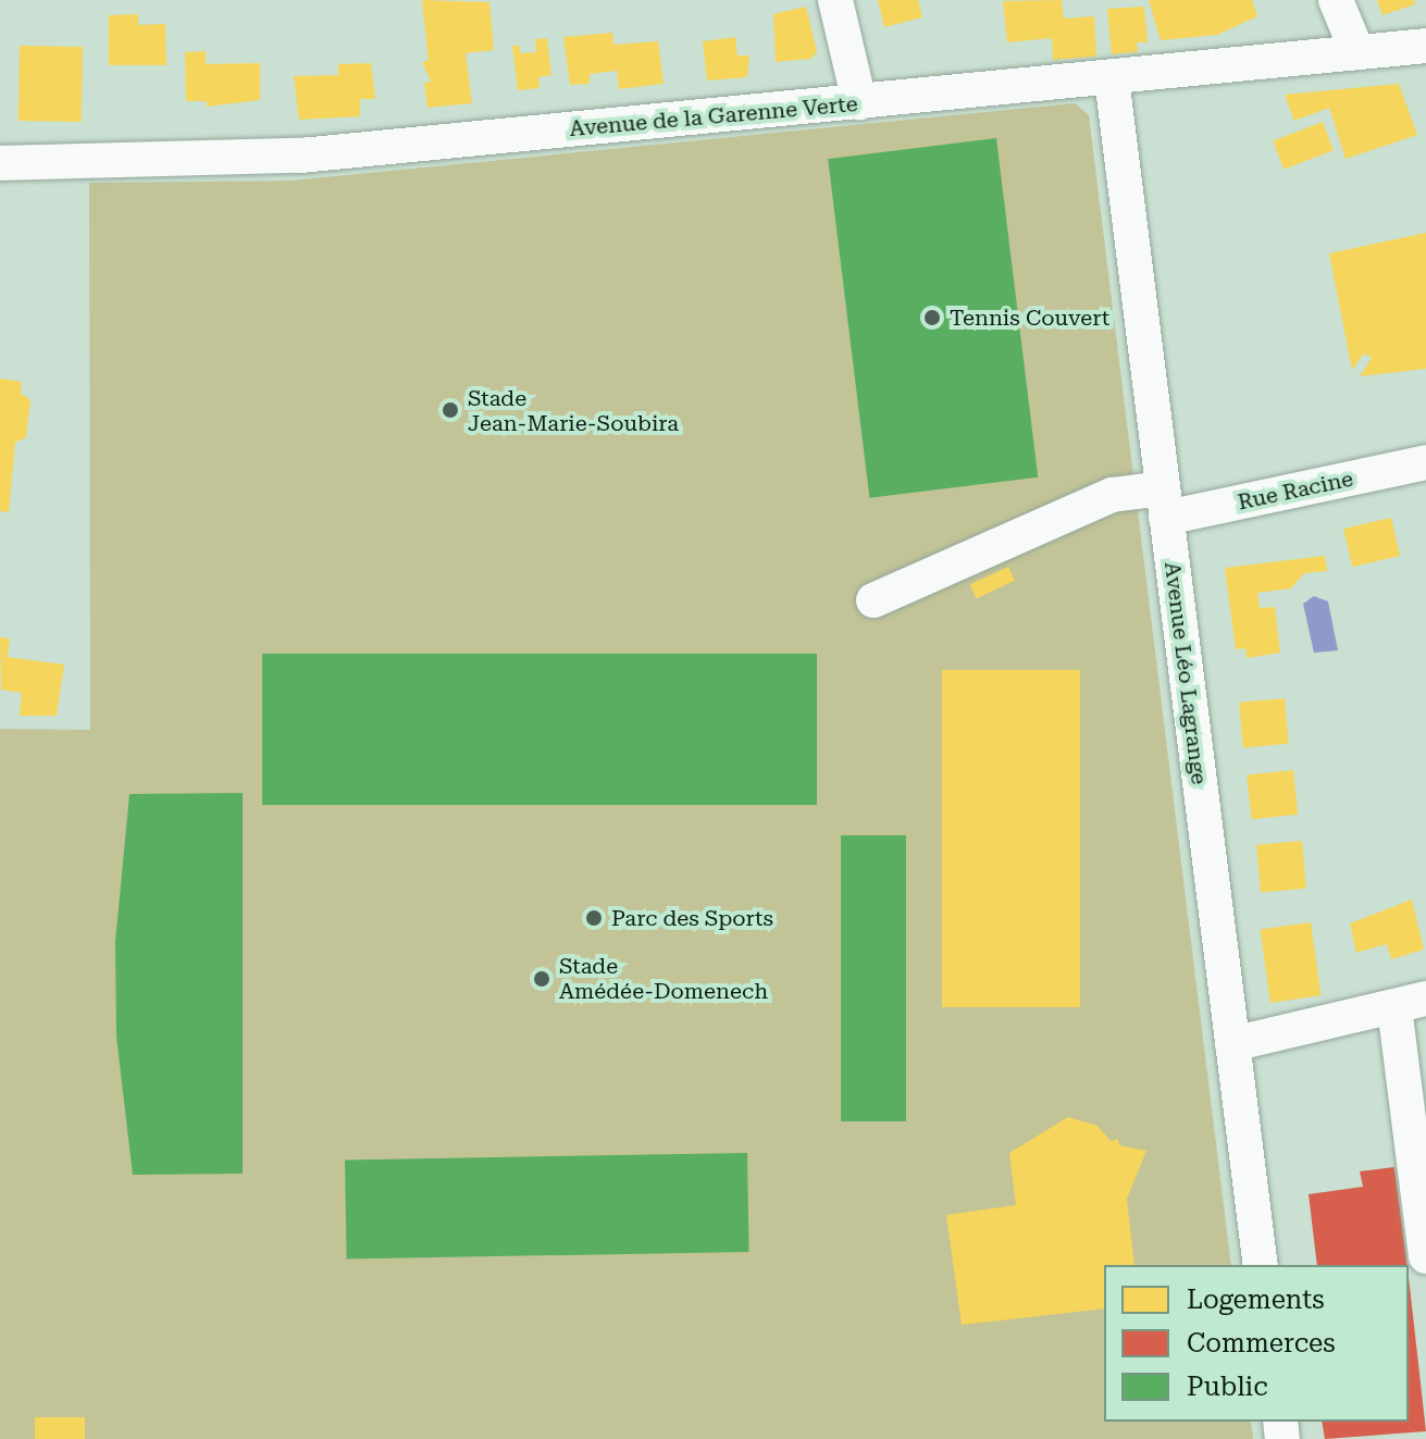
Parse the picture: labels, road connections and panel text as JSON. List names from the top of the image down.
{
  "streets": {
    "street": ["Avenue de la Garenne Verte", "Rue Racine", "Avenue Léo Lagrange"]
  },
  "crossings": [
    ["Avenue de la Garenne Verte", "Avenue Léo Lagrange"],
    ["Rue Racine", "Avenue Léo Lagrange"]
  ],
  "places": [
    "Tennis Couvert",
    "Stade Jean-Marie-Soubira",
    "Parc des Sports",
    "Stade Amédée-Domenech"
  ],
  "legend": ["Logements", "Commerces", "Public"]
}
